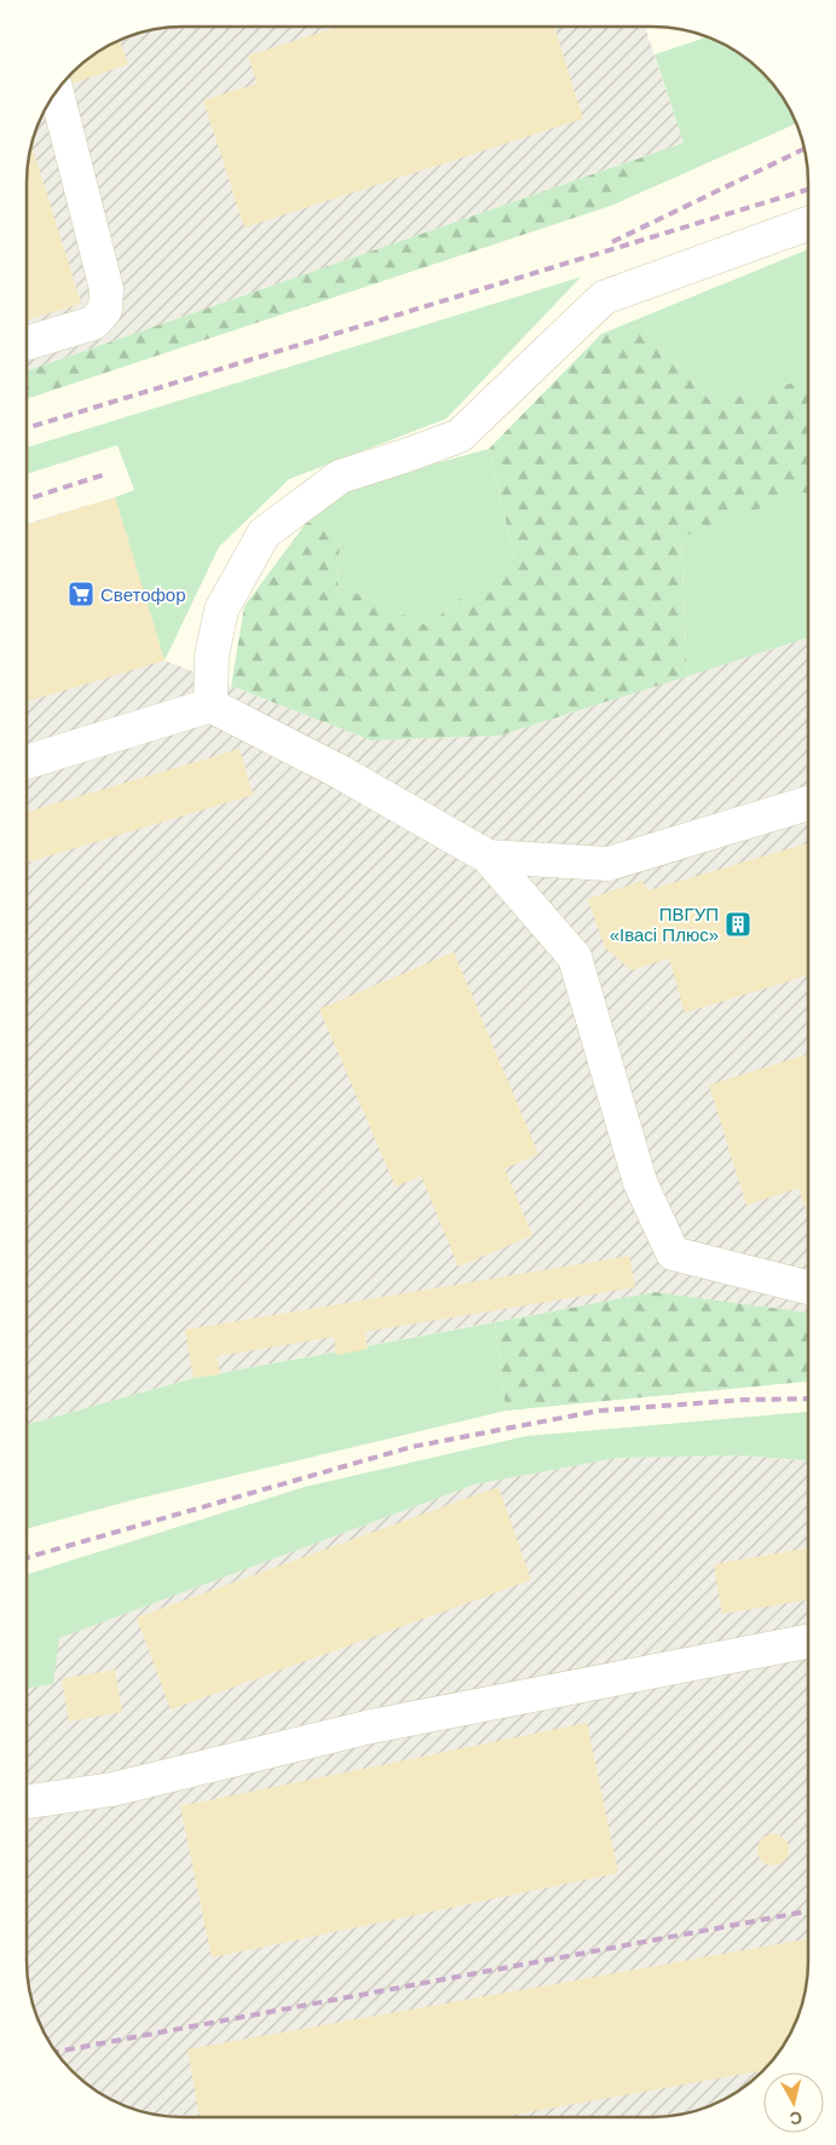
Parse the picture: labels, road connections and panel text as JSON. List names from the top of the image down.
{
  "places": {
    "supermarket": ["Светофор"],
    "building": ["ПВГУП «Івасі Плюс»"]
  },
  "north": "bottom"
}
